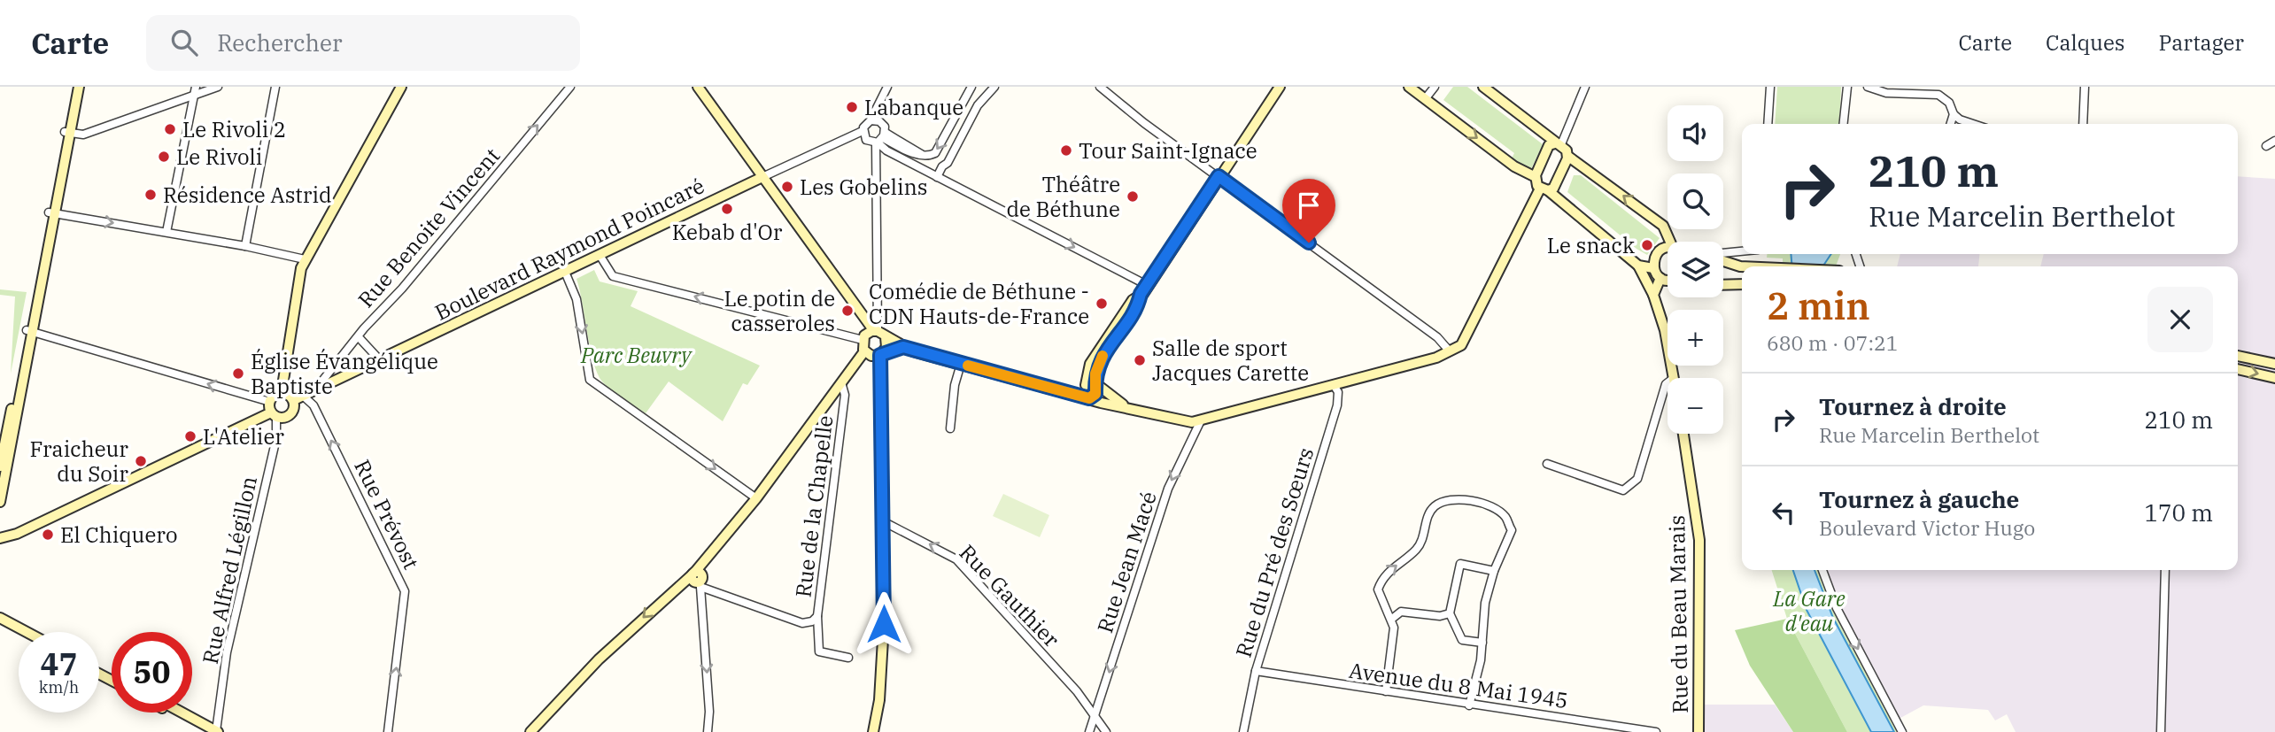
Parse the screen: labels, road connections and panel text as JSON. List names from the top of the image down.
{
  "streets": {
    "main road": ["Boulevard Raymond Poincaré", "Rue du Beau Marais"],
    "street": [
      "Rue Benoite Vincent",
      "Rue de la Chapelle",
      "Rue Prévost",
      "Rue du Pré des Sœurs",
      "Rue Jean Macé",
      "Rue Alfred Légillon",
      "Rue Gauthier",
      "Avenue du 8 Mai 1945"
    ]
  },
  "crossings": [
    ["Rue Benoite Vincent", "Boulevard Raymond Poincaré"],
    ["Boulevard Raymond Poincaré", "Rue Prévost"],
    ["Boulevard Raymond Poincaré", "Rue Alfred Légillon"],
    ["Rue Prévost", "Rue Alfred Légillon"],
    ["Rue du Pré des Sœurs", "Avenue du 8 Mai 1945"],
    ["Rue Jean Macé", "Rue Gauthier"]
  ],
  "one_way": [
    "Rue Benoite Vincent",
    "Rue Prévost",
    "Rue Jean Macé",
    "Rue Gauthier"
  ],
  "parks": ["Parc Beuvry", "La Gare d'eau"],
  "places": [
    "Labanque",
    "Le Rivoli 2",
    "Tour Saint-Ignace",
    "Le Rivoli",
    "Les Gobelins",
    "Résidence Astrid",
    "Théâtre de Béthune",
    "Kebab d'Or",
    "Le snack",
    "Comédie de Béthune - CDN Hauts-de-France",
    "Le potin de casseroles",
    "Salle de sport Jacques Carette",
    "Église Évangélique Baptiste",
    "L'Atelier",
    "Fraicheur du Soir",
    "El Chiquero"
  ],
  "page": {
    "header": "Carte",
    "search": "Rechercher",
    "nav": ["Carte", "Calques", "Partager"],
    "map_buttons": ["+", "−"],
    "turn": ["210 m", "Rue Marcelin Berthelot"],
    "heading": ["2 min", "680 m · 07:21"],
    "list": [
      {
        "name": "Tournez à droite",
        "note": "Rue Marcelin Berthelot",
        "value": "210 m"
      },
      {
        "name": "Tournez à gauche",
        "note": "Boulevard Victor Hugo",
        "value": "170 m"
      }
    ],
    "speed": "47 km/h",
    "limit": "50"
  }
}
